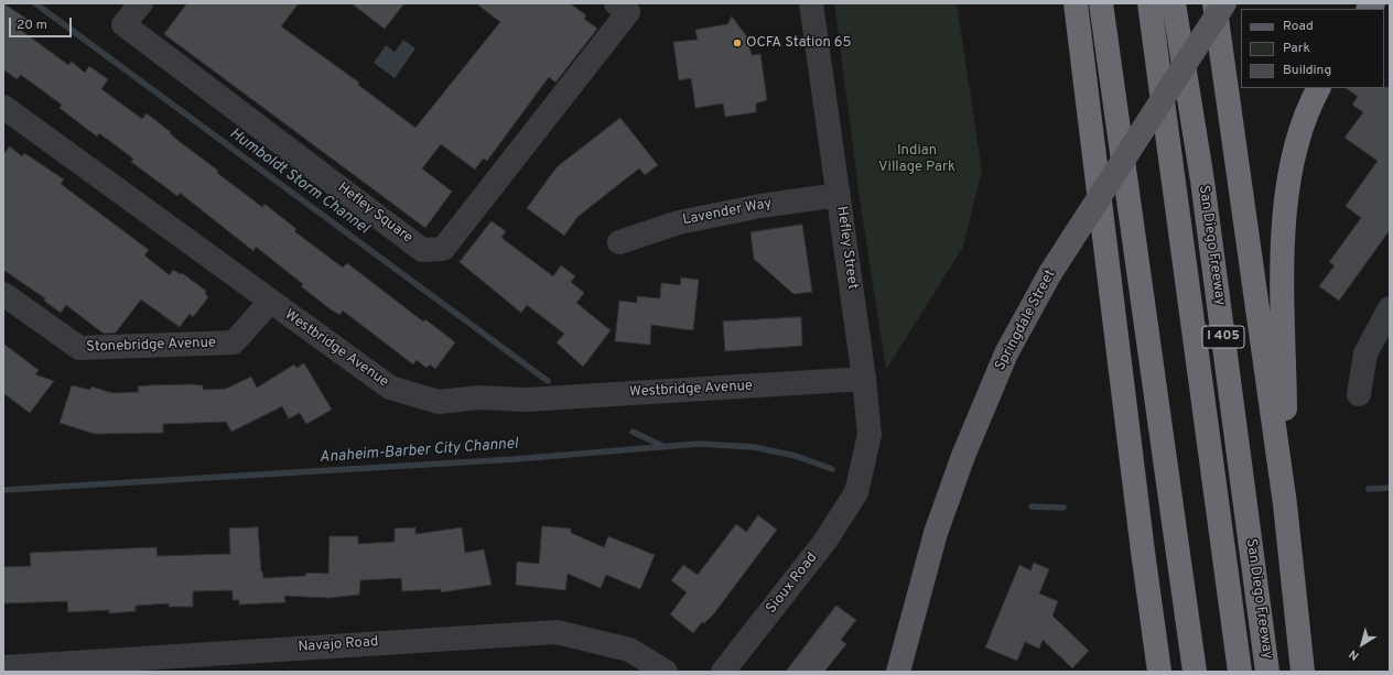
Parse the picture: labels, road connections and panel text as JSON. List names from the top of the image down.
{
  "streets": {
    "highway": ["San Diego Freeway", "I 405"],
    "main road": ["Springdale Street"],
    "street": [
      "Lavender Way",
      "Hefley Square",
      "Hefley Street",
      "Stonebridge Avenue",
      "Westbridge Avenue",
      "Sioux Road",
      "Navajo Road"
    ]
  },
  "crossings": [
    ["Lavender Way", "Hefley Street"],
    ["Hefley Street", "Westbridge Avenue"],
    ["Hefley Street", "Sioux Road"],
    ["Stonebridge Avenue", "Westbridge Avenue"]
  ],
  "water": ["Humboldt Storm Channel", "Anaheim-Barber City Channel"],
  "parks": ["Indian Village Park"],
  "places": ["OCFA Station 65"],
  "legend": ["Road", "Park", "Building"],
  "scale_bar": "20 m",
  "north": "bottom left"
}
